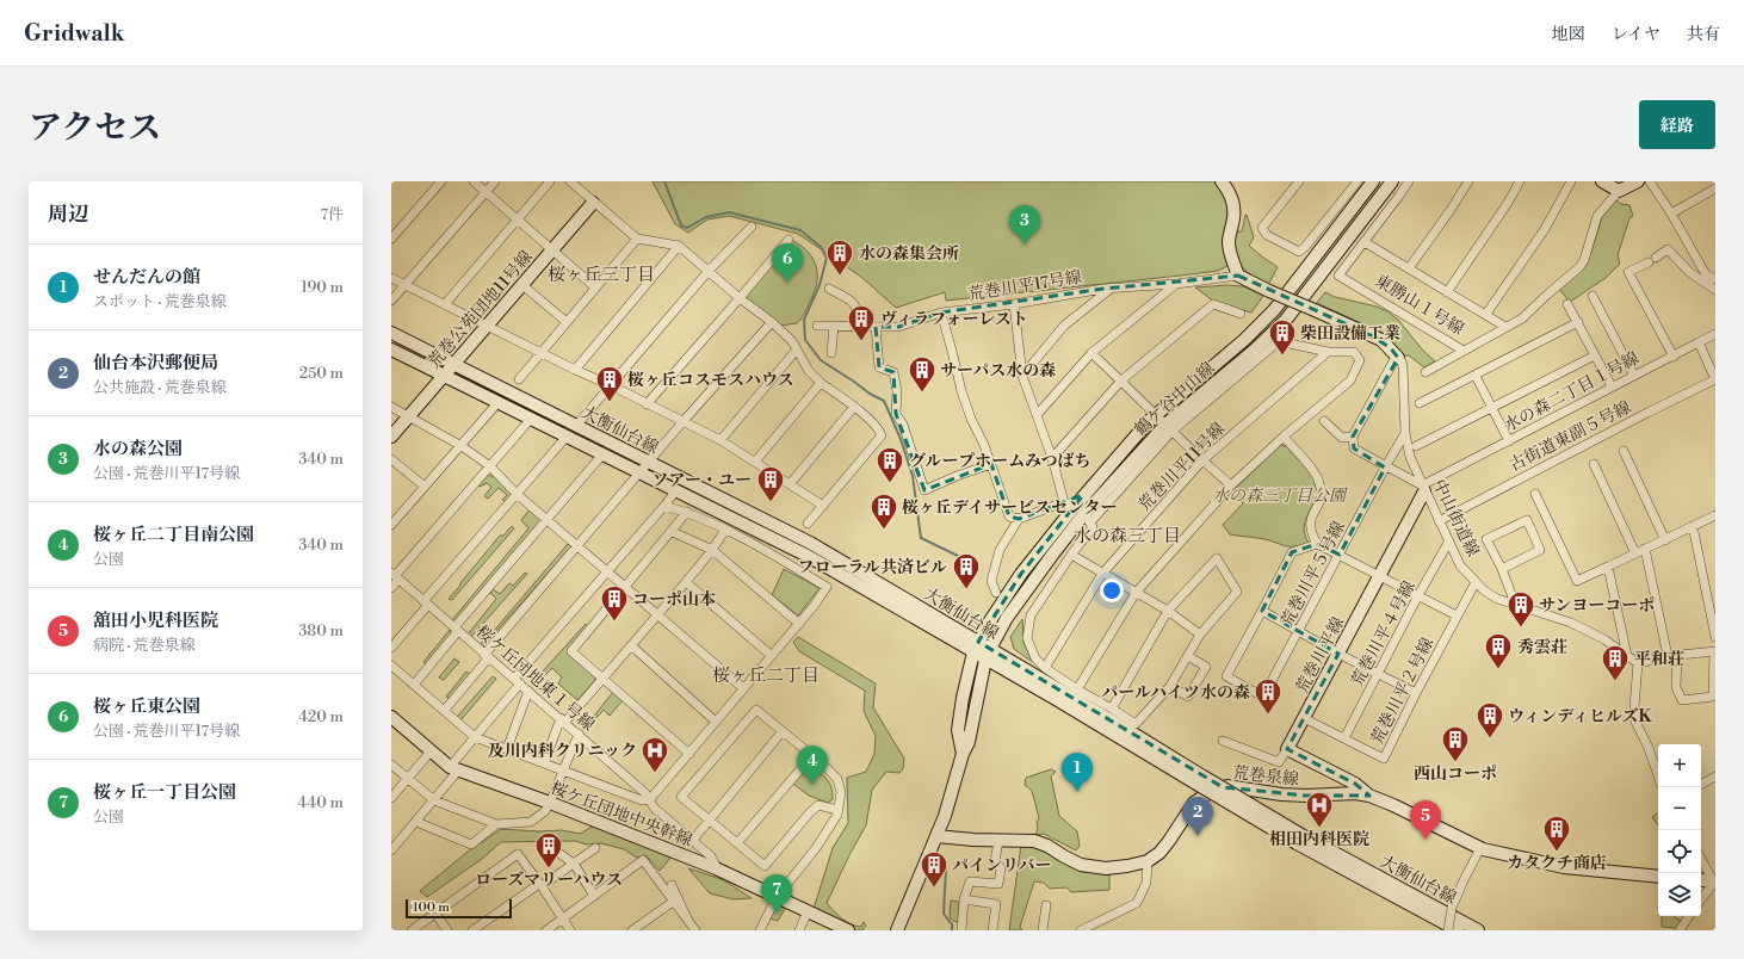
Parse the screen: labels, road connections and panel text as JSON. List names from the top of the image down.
{
  "streets": {
    "street": [
      "荒巻川平17号線",
      "東勝山１号線",
      "荒巻公苑団地11号線",
      "水の森二丁目１号線",
      "鶴ケ谷中山線",
      "大衡仙台線",
      "古街道東副５号線",
      "荒巻川平11号線",
      "中山街道線",
      "荒巻川平５号線",
      "荒巻川平４号線",
      "荒巻川平線",
      "桜ケ丘団地東１号線",
      "荒巻川平２号線",
      "荒巻泉線",
      "桜ケ丘団地中央幹線"
    ]
  },
  "crossings": [
    ["荒巻川平17号線", "中山街道線"],
    ["荒巻公苑団地11号線", "大衡仙台線"],
    ["水の森二丁目１号線", "中山街道線"],
    ["水の森二丁目１号線", "荒巻川平線"],
    ["鶴ケ谷中山線", "大衡仙台線"],
    ["鶴ケ谷中山線", "荒巻泉線"],
    ["古街道東副５号線", "中山街道線"],
    ["中山街道線", "荒巻川平５号線"],
    ["中山街道線", "荒巻川平４号線"],
    ["中山街道線", "荒巻川平線"],
    ["中山街道線", "荒巻川平２号線"],
    ["荒巻川平４号線", "荒巻川平２号線"],
    ["荒巻川平線", "荒巻川平２号線"],
    ["桜ケ丘団地東１号線", "桜ケ丘団地中央幹線"]
  ],
  "districts": ["桜ヶ丘三丁目", "水の森三丁目", "桜ヶ丘二丁目"],
  "parks": ["水の森三丁目公園"],
  "places": {
    "building": [
      "水の森集会所",
      "ヴィラフォーレスト",
      "柴田設備工業",
      "サーパス水の森",
      "桜ヶ丘コスモスハウス",
      "グループホームみつばち",
      "ソアー・ユー",
      "桜ヶ丘デイサービスセンター",
      "フローラル共済ビル",
      "コーポ山本",
      "サンヨーコーポ",
      "秀雲荘",
      "平和荘",
      "パールハイツ水の森",
      "ウィンディヒルズK",
      "西山コーポ",
      "カタクチ商店",
      "ローズマリーハウス",
      "パインリバー"
    ],
    "hospital": ["及川内科クリニック", "相田内科医院"]
  },
  "scale_bar": "100 m",
  "page": {
    "header": "Gridwalk",
    "nav": ["地図", "レイヤ", "共有"],
    "title": "アクセス",
    "buttons": "経路",
    "heading": ["周辺", "7件"],
    "pins": [
      "3",
      "6",
      "4",
      "1",
      "2",
      "5",
      "7"
    ],
    "list": [
      {
        "mark": "1",
        "name": "せんだんの館",
        "note": "スポット · 荒巻泉線",
        "value": "190 m"
      },
      {
        "mark": "2",
        "name": "仙台本沢郵便局",
        "note": "公共施設 · 荒巻泉線",
        "value": "250 m"
      },
      {
        "mark": "3",
        "name": "水の森公園",
        "note": "公園 · 荒巻川平17号線",
        "value": "340 m"
      },
      {
        "mark": "4",
        "name": "桜ヶ丘二丁目南公園",
        "note": "公園",
        "value": "340 m"
      },
      {
        "mark": "5",
        "name": "舘田小児科医院",
        "note": "病院 · 荒巻泉線",
        "value": "380 m"
      },
      {
        "mark": "6",
        "name": "桜ヶ丘東公園",
        "note": "公園 · 荒巻川平17号線",
        "value": "420 m"
      },
      {
        "mark": "7",
        "name": "桜ヶ丘一丁目公園",
        "note": "公園",
        "value": "440 m"
      }
    ],
    "map_buttons": ["+", "−"],
    "scale": "100 m"
  }
}
